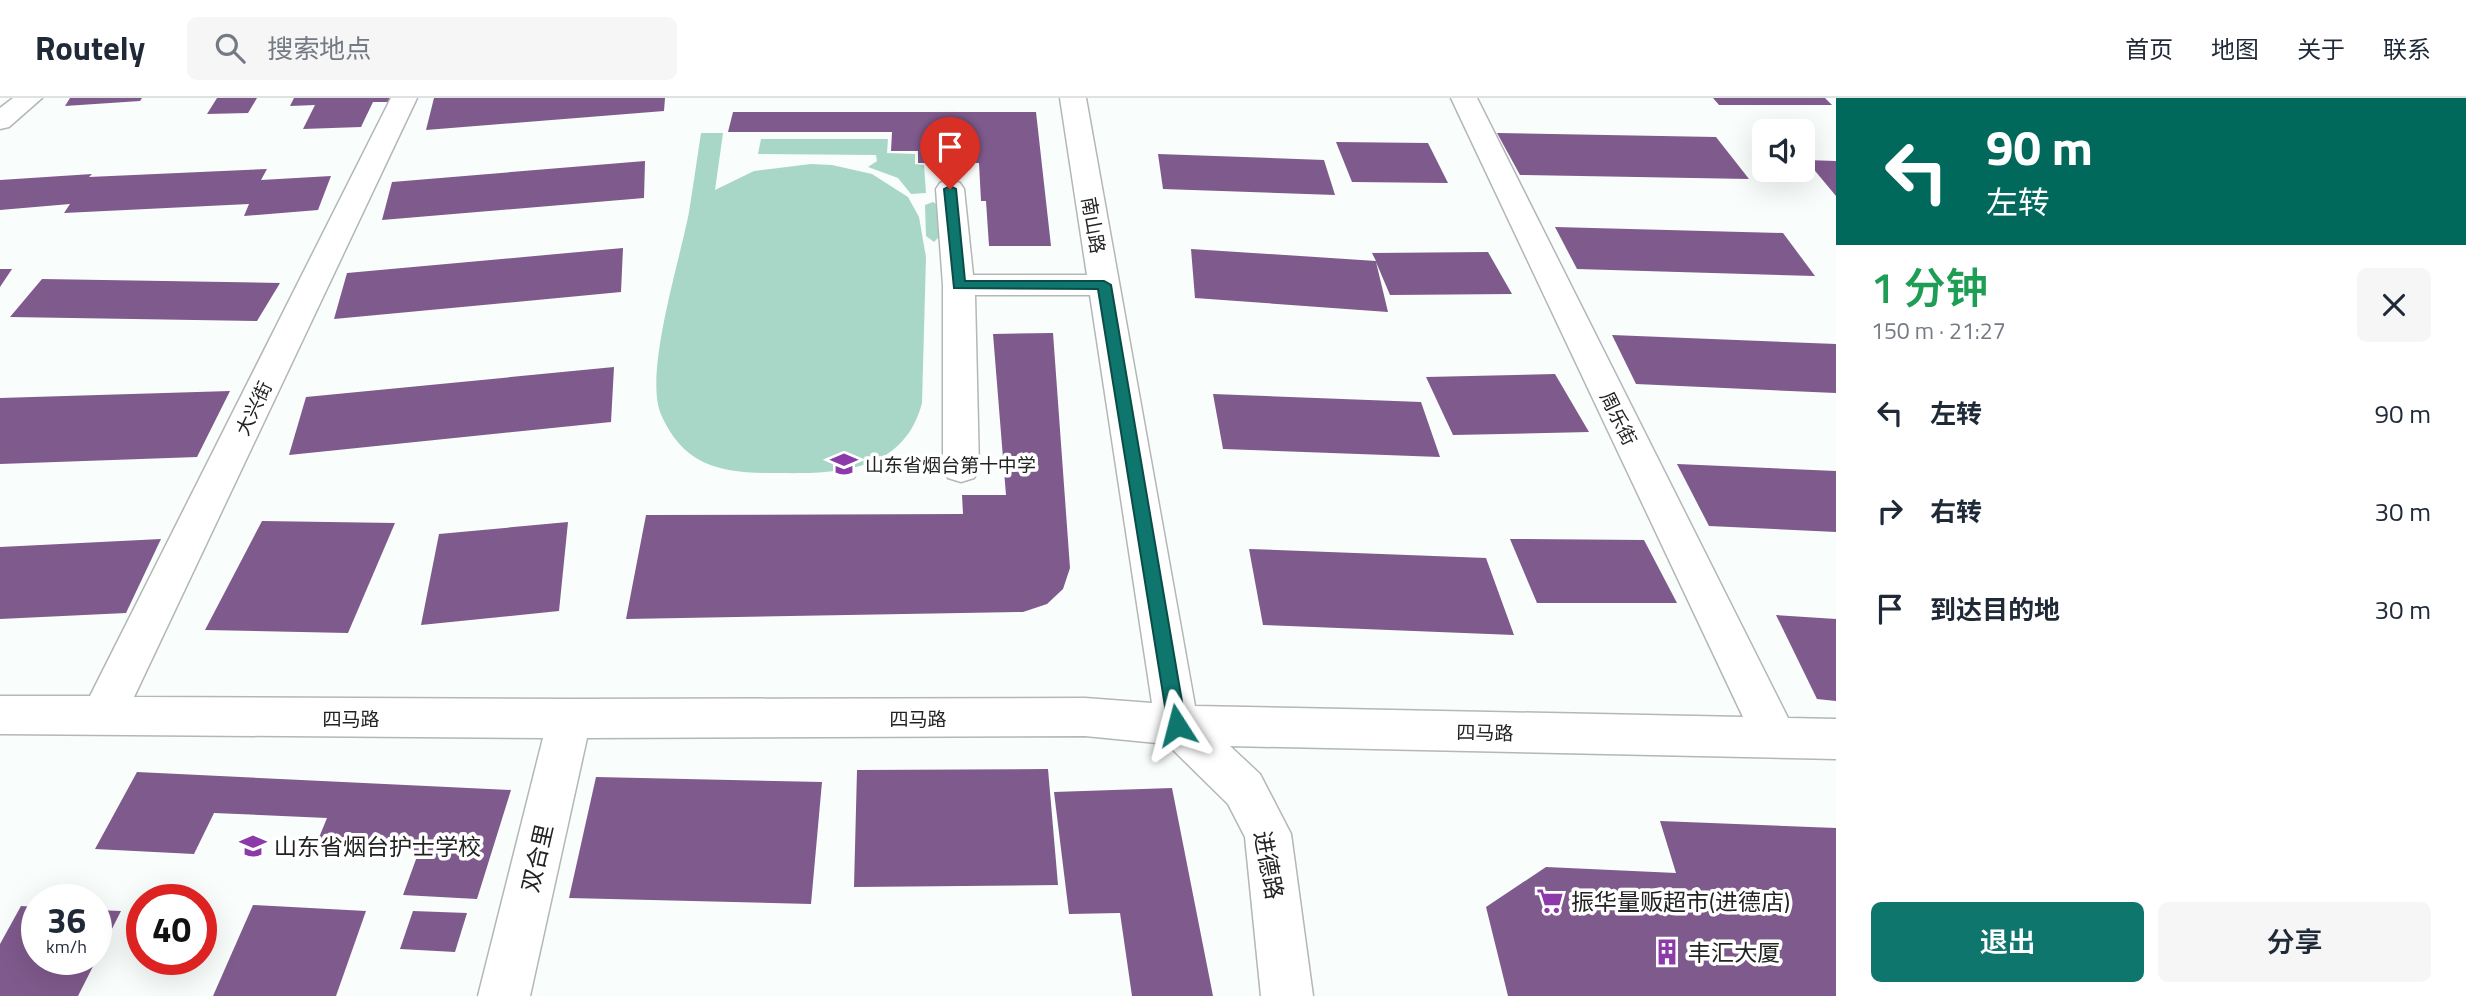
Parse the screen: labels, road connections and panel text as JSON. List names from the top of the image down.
{
  "streets": {
    "street": [
      "南山路",
      "大兴街",
      "周乐街",
      "四马路",
      "双合里",
      "进德路"
    ]
  },
  "crossings": [
    ["南山路", "四马路"],
    ["南山路", "进德路"],
    ["大兴街", "四马路"],
    ["周乐街", "四马路"],
    ["四马路", "双合里"],
    ["四马路", "进德路"]
  ],
  "places": {
    "school or university": ["山东省烟台第十中学", "山东省烟台护士学校"],
    "supermarket": ["振华量贩超市(进德店)"],
    "building": ["丰汇大厦"]
  },
  "page": {
    "header": "Routely",
    "search": "搜索地点",
    "nav": [
      "首页",
      "地图",
      "关于",
      "联系"
    ],
    "turn": ["90 m", "左转"],
    "heading": ["1 分钟", "150 m · 21:27"],
    "list": [
      {
        "name": "左转",
        "value": "90 m"
      },
      {
        "name": "右转",
        "value": "30 m"
      },
      {
        "name": "到达目的地",
        "value": "30 m"
      }
    ],
    "speed": "36 km/h",
    "limit": "40",
    "buttons": ["退出", "分享"]
  }
}
